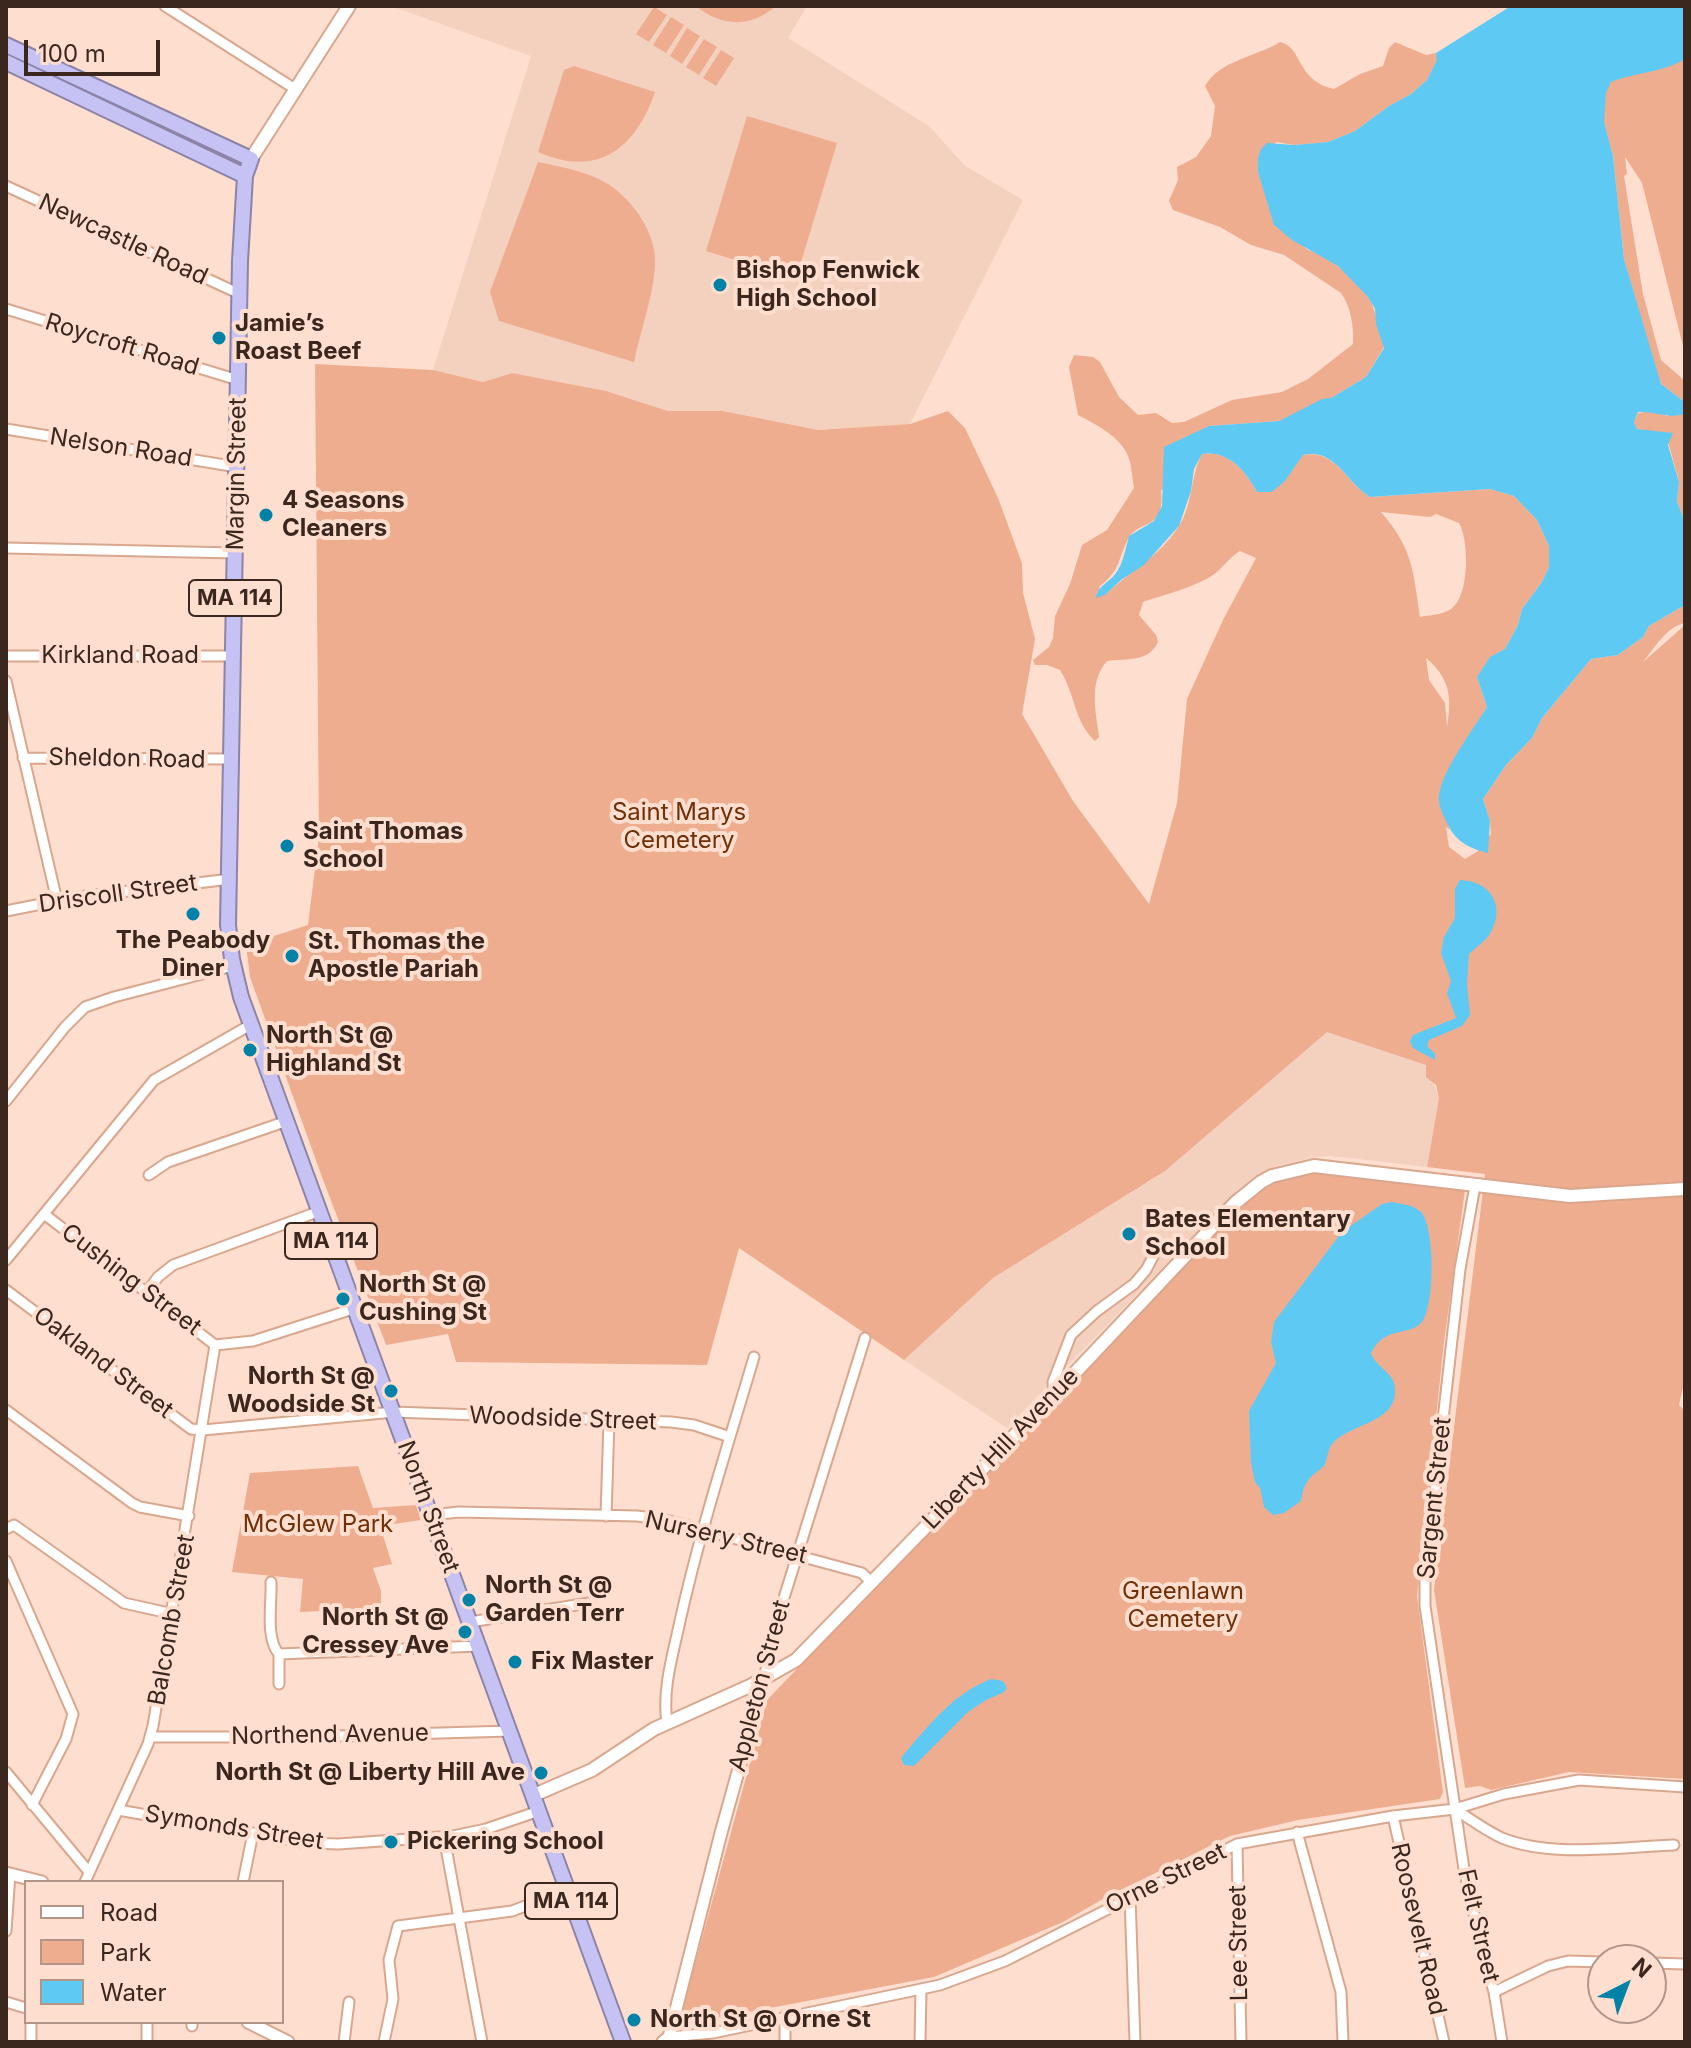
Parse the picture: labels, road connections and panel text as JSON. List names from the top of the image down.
{
  "streets": {
    "highway": ["Margin Street", "MA 114", "North Street"],
    "main road": ["Liberty Hill Avenue"],
    "street": [
      "Newcastle Road",
      "Roycroft Road",
      "Nelson Road",
      "Kirkland Road",
      "Sheldon Road",
      "Driscoll Street",
      "Cushing Street",
      "Oakland Street",
      "Woodside Street",
      "Sargent Street",
      "Nursery Street",
      "Balcomb Street",
      "Appleton Street",
      "Northend Avenue",
      "Symonds Street",
      "Orne Street",
      "Felt Street",
      "Roosevelt Road",
      "Lee Street"
    ]
  },
  "crossings": [
    ["Newcastle Road", "Margin Street"],
    ["Roycroft Road", "Margin Street"],
    ["Nelson Road", "Margin Street"],
    ["Margin Street", "Kirkland Road"],
    ["Margin Street", "Sheldon Road"],
    ["Margin Street", "Driscoll Street"],
    ["Margin Street", "North Street"],
    ["Cushing Street", "North Street"],
    ["Cushing Street", "Balcomb Street"],
    ["Oakland Street", "Balcomb Street"],
    ["Woodside Street", "North Street"],
    ["Liberty Hill Avenue", "Sargent Street"],
    ["Liberty Hill Avenue", "North Street"],
    ["Liberty Hill Avenue", "Nursery Street"],
    ["Liberty Hill Avenue", "Appleton Street"],
    ["Sargent Street", "Orne Street"],
    ["Sargent Street", "Felt Street"],
    ["North Street", "Nursery Street"],
    ["North Street", "Northend Avenue"],
    ["North Street", "Symonds Street"],
    ["Nursery Street", "Appleton Street"],
    ["Balcomb Street", "Northend Avenue"],
    ["Balcomb Street", "Symonds Street"],
    ["Appleton Street", "Orne Street"],
    ["Orne Street", "Felt Street"],
    ["Orne Street", "Roosevelt Road"],
    ["Orne Street", "Lee Street"]
  ],
  "parks": ["Saint Marys Cemetery", "McGlew Park", "Greenlawn Cemetery"],
  "places": [
    "Bishop Fenwick High School",
    "Jamie’s Roast Beef",
    "4 Seasons Cleaners",
    "Saint Thomas School",
    "The Peabody Diner",
    "St. Thomas the Apostle Pariah",
    "North St @ Highland St",
    "Bates Elementary School",
    "North St @ Cushing St",
    "North St @ Woodside St",
    "North St @ Garden Terr",
    "North St @ Cressey Ave",
    "Fix Master",
    "North St @ Liberty Hill Ave",
    "Pickering School",
    "North St @ Orne St"
  ],
  "legend": ["Road", "Park", "Water"],
  "scale_bar": "100 m",
  "north": "top right"
}
